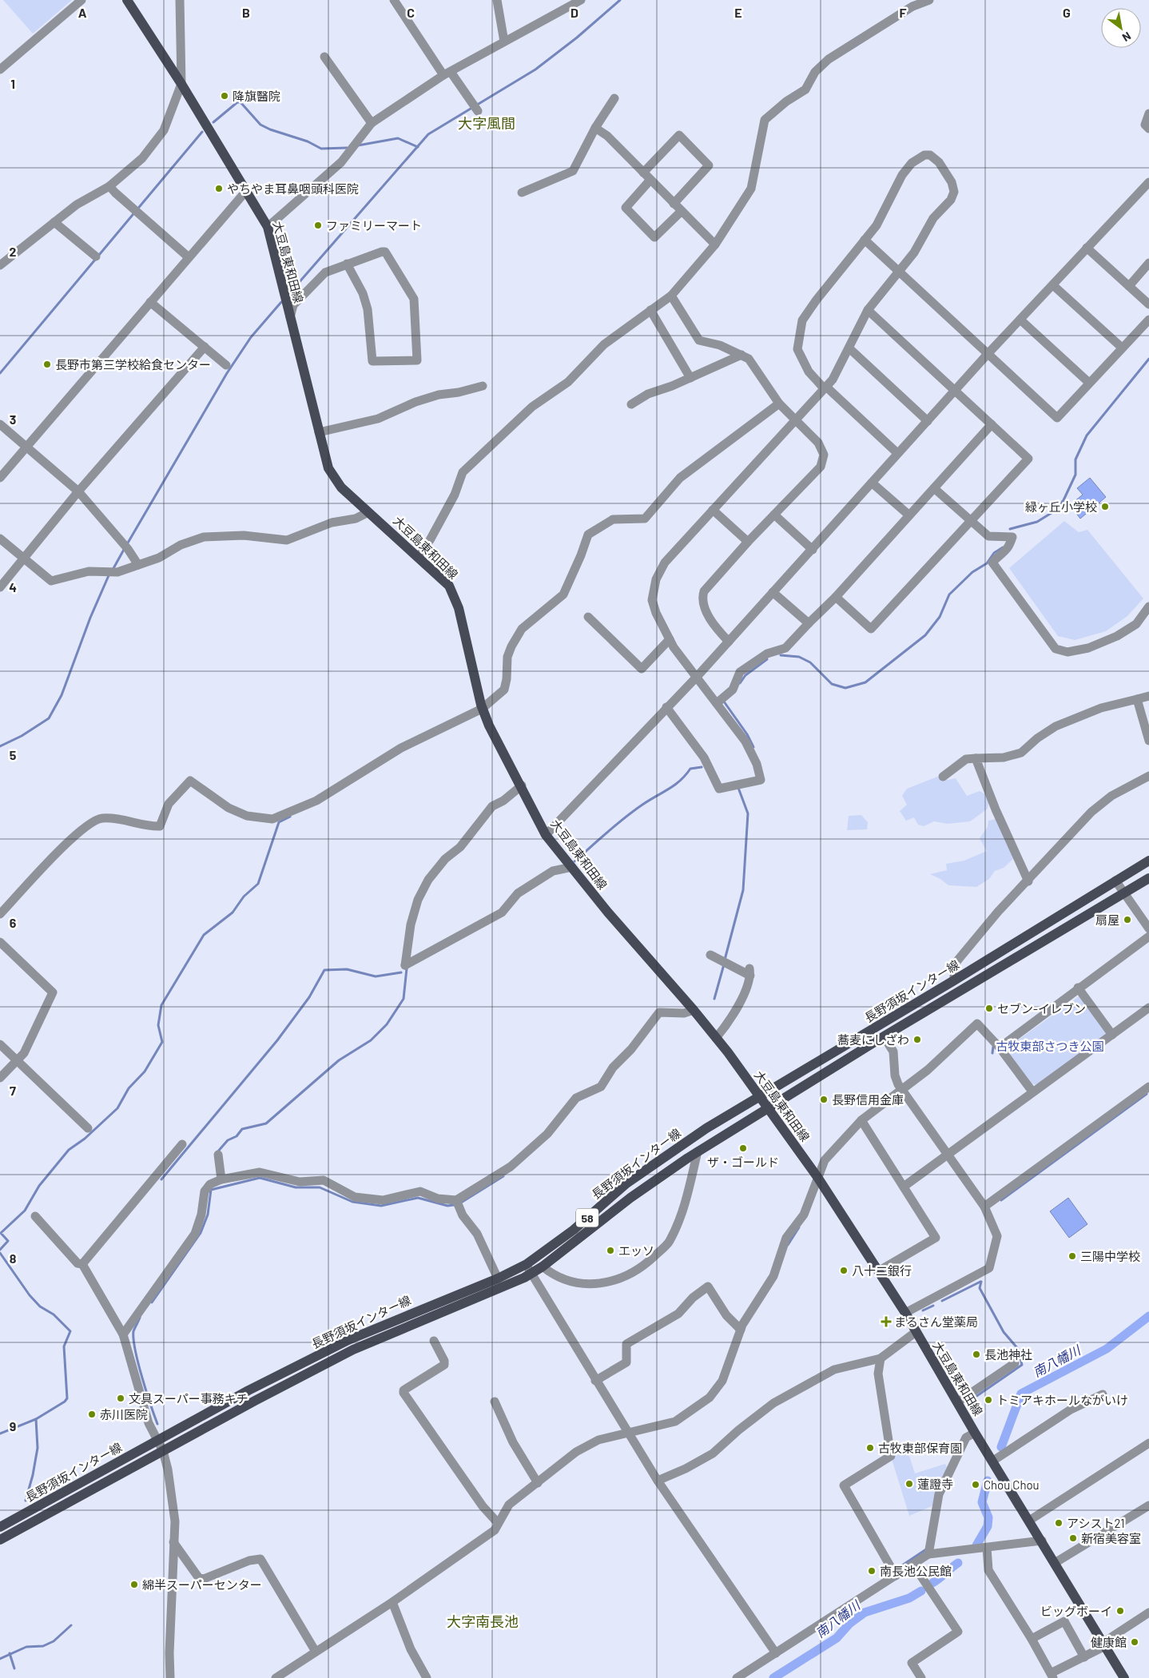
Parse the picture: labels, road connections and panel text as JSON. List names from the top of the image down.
{
  "streets": {
    "main road": ["大豆島東和田線", "長野須坂インター線", "58"]
  },
  "crossings": [
    ["大豆島東和田線", "長野須坂インター線"]
  ],
  "districts": ["大字風間", "大字南長池"],
  "water": ["南八幡川"],
  "parks": ["古牧東部さつき公園"],
  "places": {
    "other": [
      "降旗醫院",
      "やちやま耳鼻咽頭科医院",
      "ファミリーマート",
      "長野市第三学校給食センター",
      "緑ヶ丘小学校",
      "扇屋",
      "セブン-イレブン",
      "蕎麦にしざわ",
      "長野信用金庫",
      "ザ・ゴールド",
      "エッソ",
      "三陽中学校",
      "八十二銀行",
      "長池神社",
      "文具スーパー事務キチ",
      "トミアキホールながいけ",
      "赤川医院",
      "古牧東部保育園",
      "蓮證寺",
      "Chou Chou",
      "アシスト21",
      "新宿美容室",
      "南長池公民館",
      "綿半スーパーセンター",
      "ビッグボーイ",
      "健康館"
    ],
    "health": ["まるさん堂薬局"]
  },
  "north": "bottom right",
  "grid": {
    "columns": [
      "A",
      "B",
      "C",
      "D",
      "E",
      "F",
      "G"
    ],
    "rows": [
      "1",
      "2",
      "3",
      "4",
      "5",
      "6",
      "7",
      "8",
      "9"
    ]
  }
}
